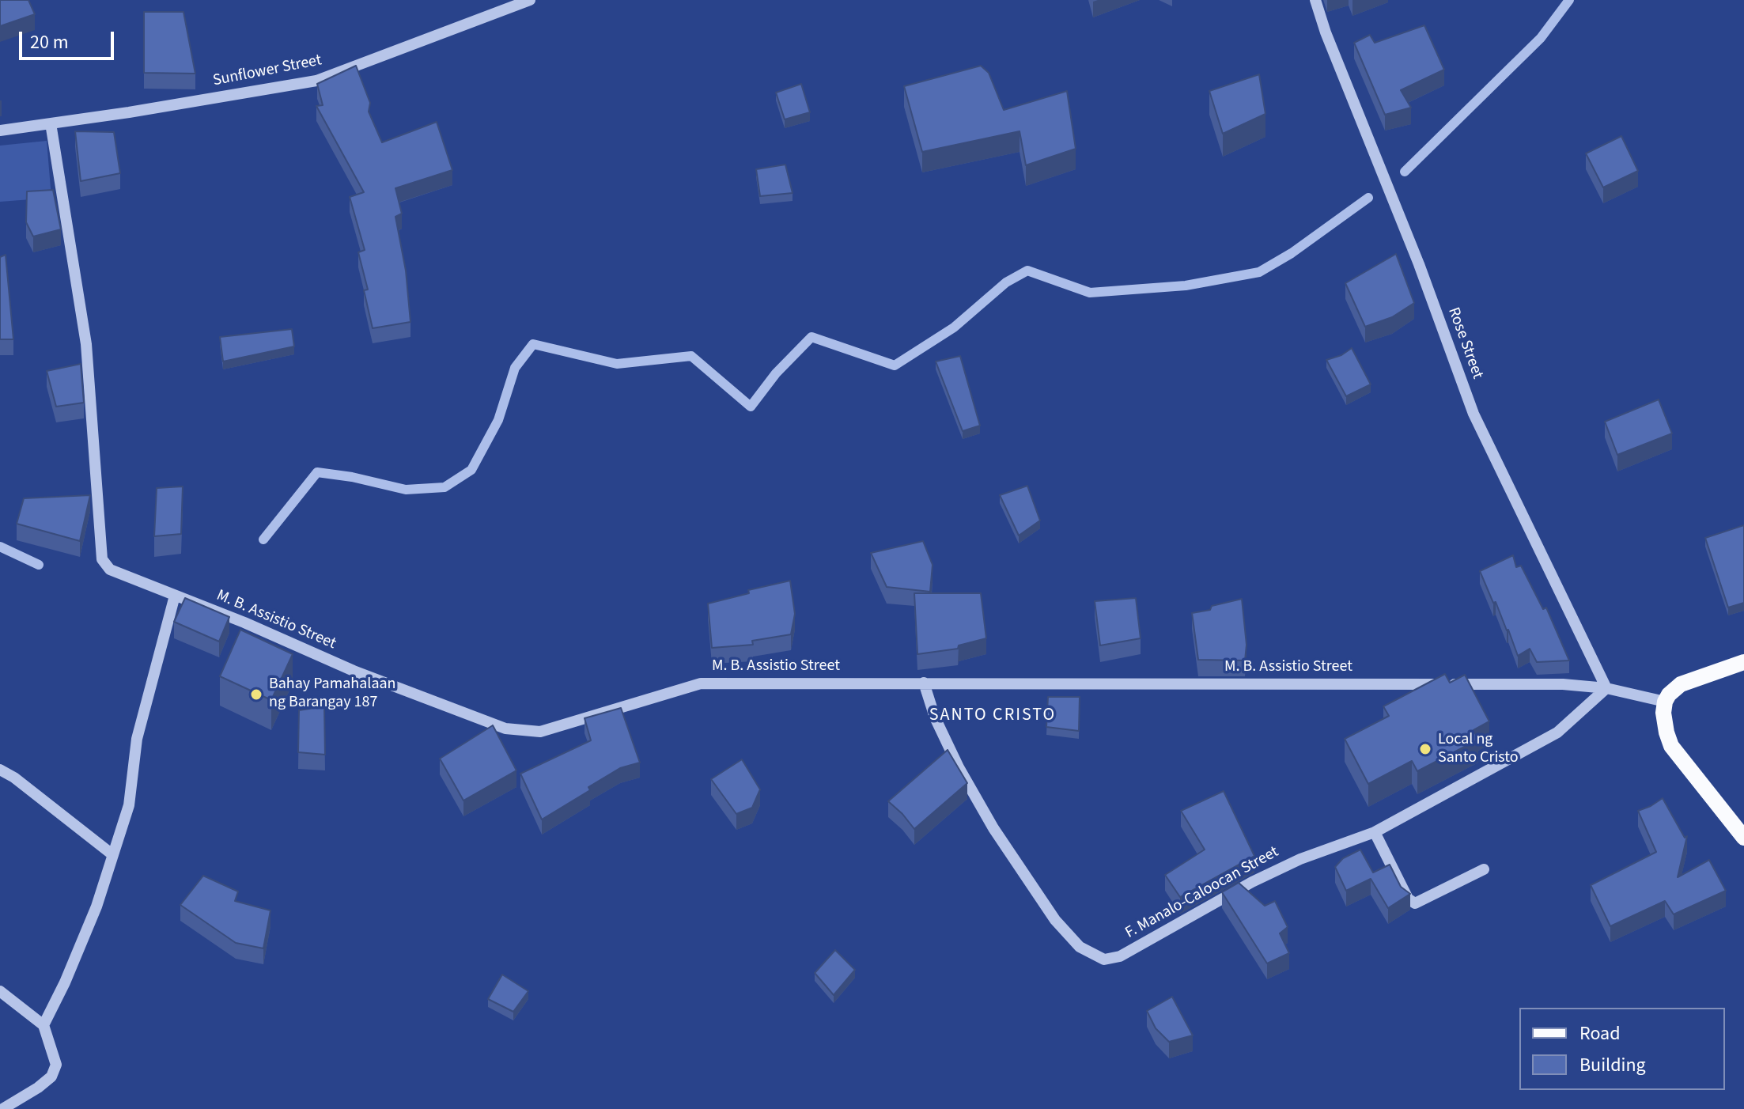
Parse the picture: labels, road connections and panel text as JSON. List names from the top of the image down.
{
  "streets": {
    "street": [
      "Sunflower Street",
      "Rose Street",
      "M. B. Assistio Street",
      "F. Manalo-Caloocan Street"
    ]
  },
  "crossings": [
    ["Sunflower Street", "M. B. Assistio Street"],
    ["Rose Street", "M. B. Assistio Street"],
    ["Rose Street", "F. Manalo-Caloocan Street"],
    ["M. B. Assistio Street", "F. Manalo-Caloocan Street"]
  ],
  "districts": ["SANTO CRISTO"],
  "places": ["Bahay Pamahalaan ng Barangay 187", "Local ng Santo Cristo"],
  "legend": ["Road", "Building"],
  "scale_bar": "20 m"
}
